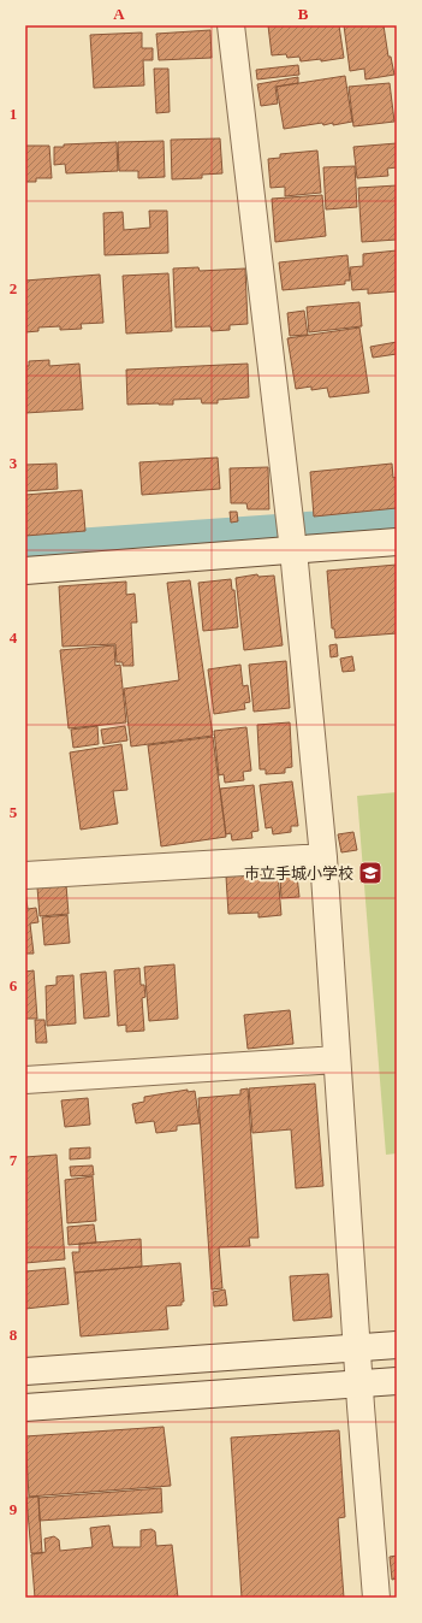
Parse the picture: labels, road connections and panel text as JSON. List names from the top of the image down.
{
  "places": {
    "school or university": ["市立手城小学校"]
  },
  "grid": {
    "columns": ["A", "B"],
    "rows": [
      "1",
      "2",
      "3",
      "4",
      "5",
      "6",
      "7",
      "8",
      "9"
    ]
  }
}
